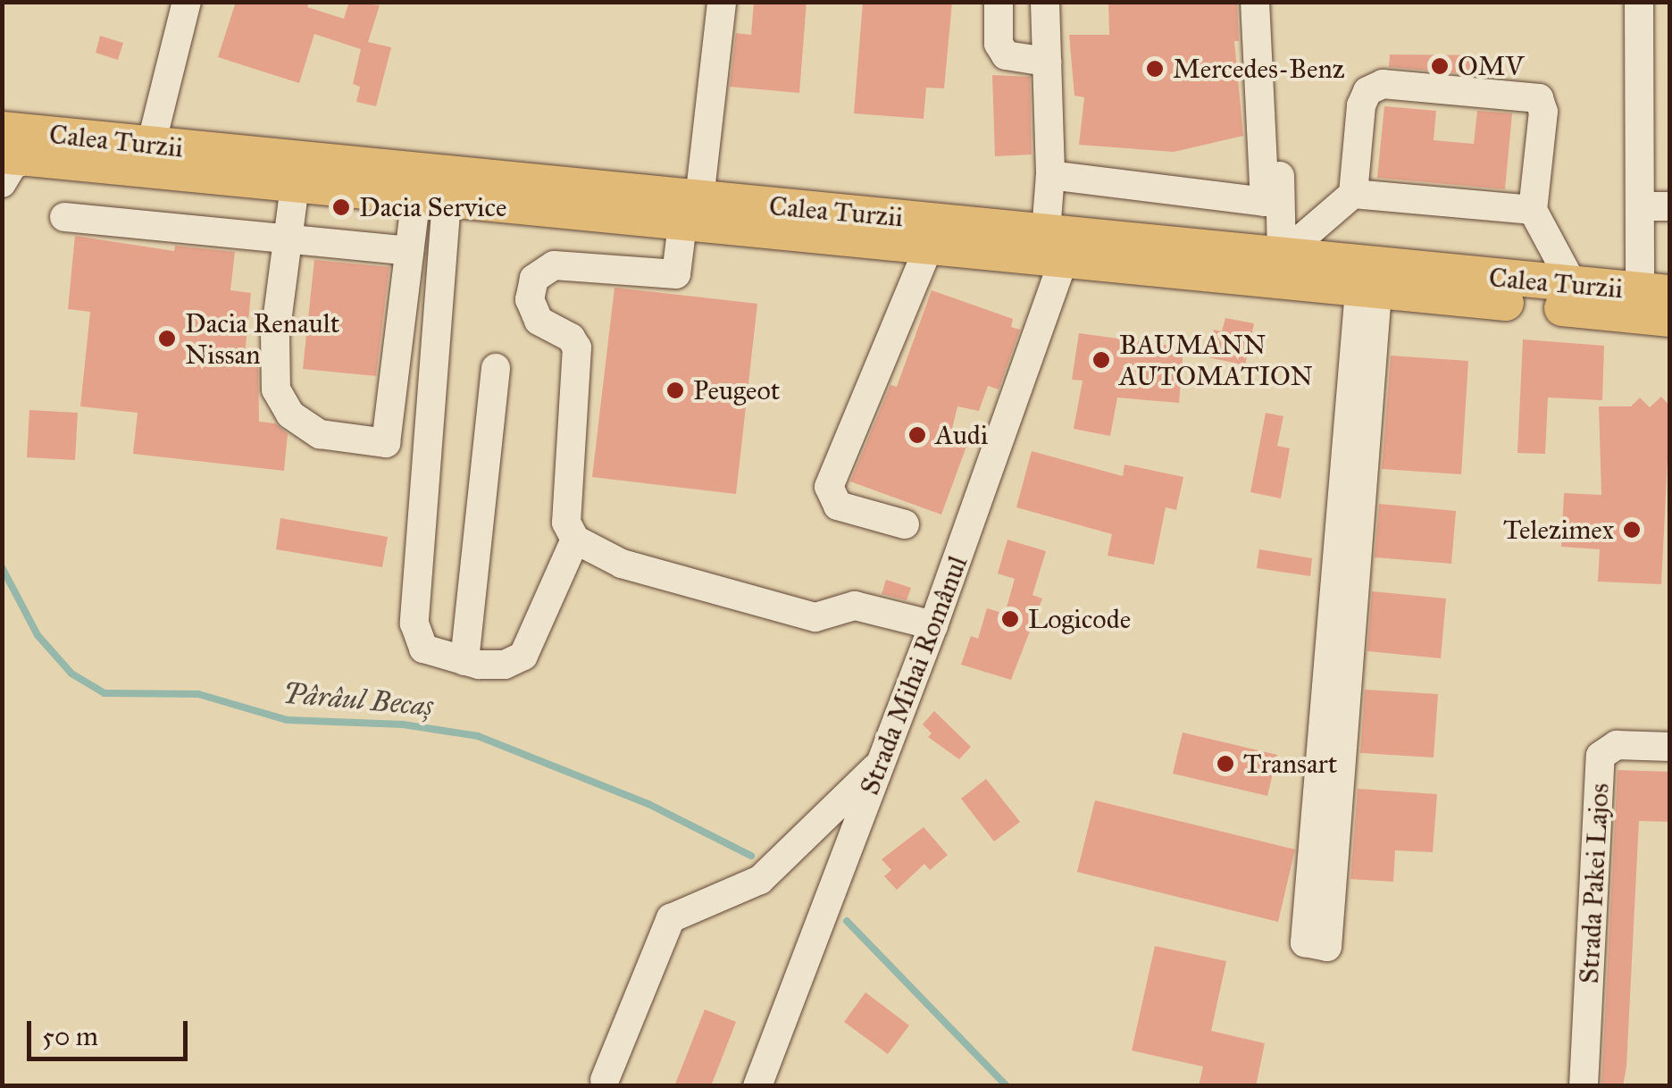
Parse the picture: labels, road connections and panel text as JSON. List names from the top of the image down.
{
  "streets": {
    "main road": ["Calea Turzii"],
    "street": ["Strada Mihai Românul", "Strada Pakei Lajos"]
  },
  "crossings": [
    ["Calea Turzii", "Strada Mihai Românul"]
  ],
  "water": ["Pârâul Becaș"],
  "places": [
    "OMV",
    "Mercedes-Benz",
    "Dacia Service",
    "Dacia Renault Nissan",
    "BAUMANN AUTOMATION",
    "Peugeot",
    "Audi",
    "Telezimex",
    "Logicode",
    "Transart"
  ],
  "scale_bar": "50 m"
}
